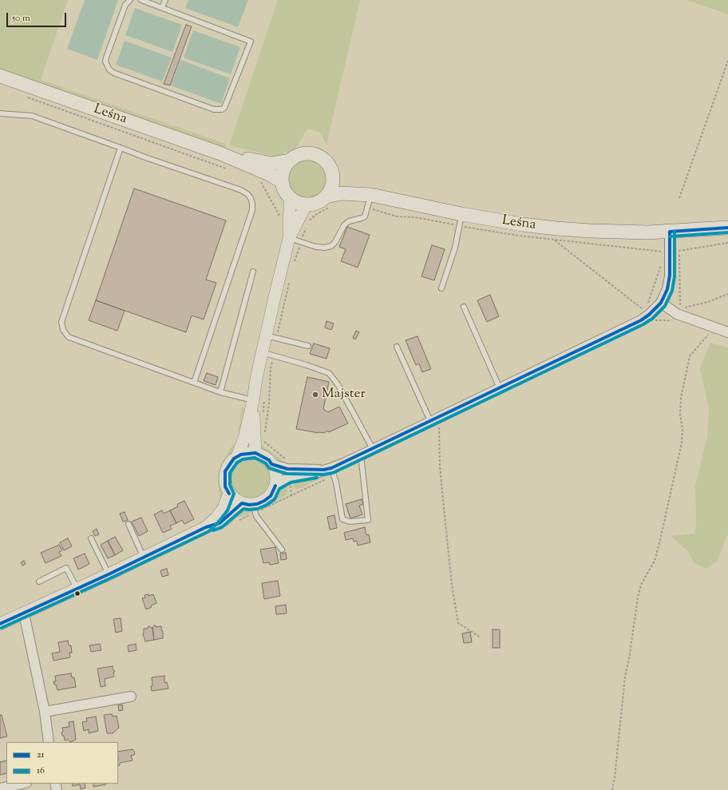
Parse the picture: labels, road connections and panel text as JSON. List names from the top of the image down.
{
  "streets": {
    "main road": ["Leśna"]
  },
  "places": ["Majster"],
  "lines": ["transit line 21", "transit line 16"],
  "legend": ["21", "16"],
  "scale_bar": "50 m"
}
